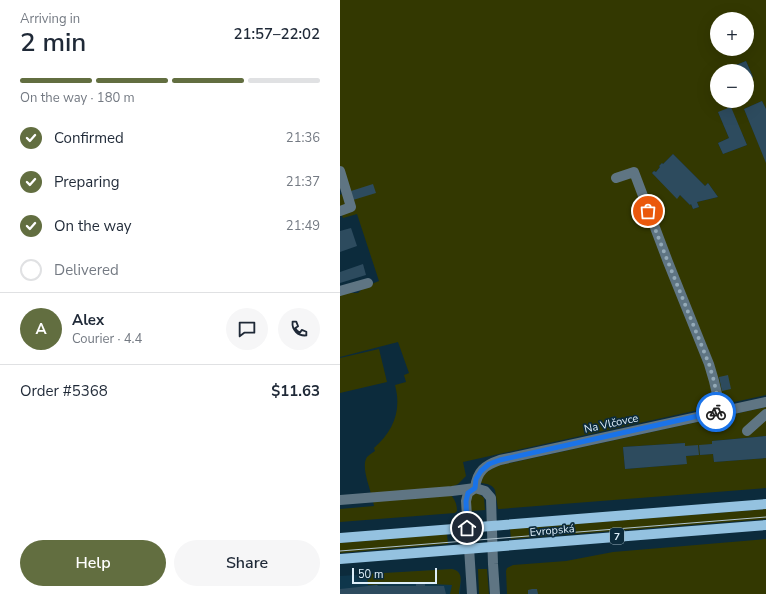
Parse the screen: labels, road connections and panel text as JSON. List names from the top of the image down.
{
  "streets": {
    "main road": ["Evropská", "7"],
    "street": ["Na Vlčovce"]
  },
  "crossings": [
    ["Na Vlčovce", "Evropská"]
  ],
  "scale_bar": "50 m",
  "page": {
    "heading": ["2 min", "Arriving in", "21:57–22:02"],
    "panel": [
      "Alex",
      "Courier · 4.4",
      "Order #5368",
      "$11.63"
    ],
    "map_buttons": ["+", "−"],
    "bar": "On the way · 180 m",
    "list": [
      ["Confirmed", "21:36"],
      ["Preparing", "21:37"],
      ["On the way", "21:49"],
      "Delivered"
    ],
    "round": "A",
    "buttons": ["Help", "Share"],
    "scale": "50 m"
  }
}
